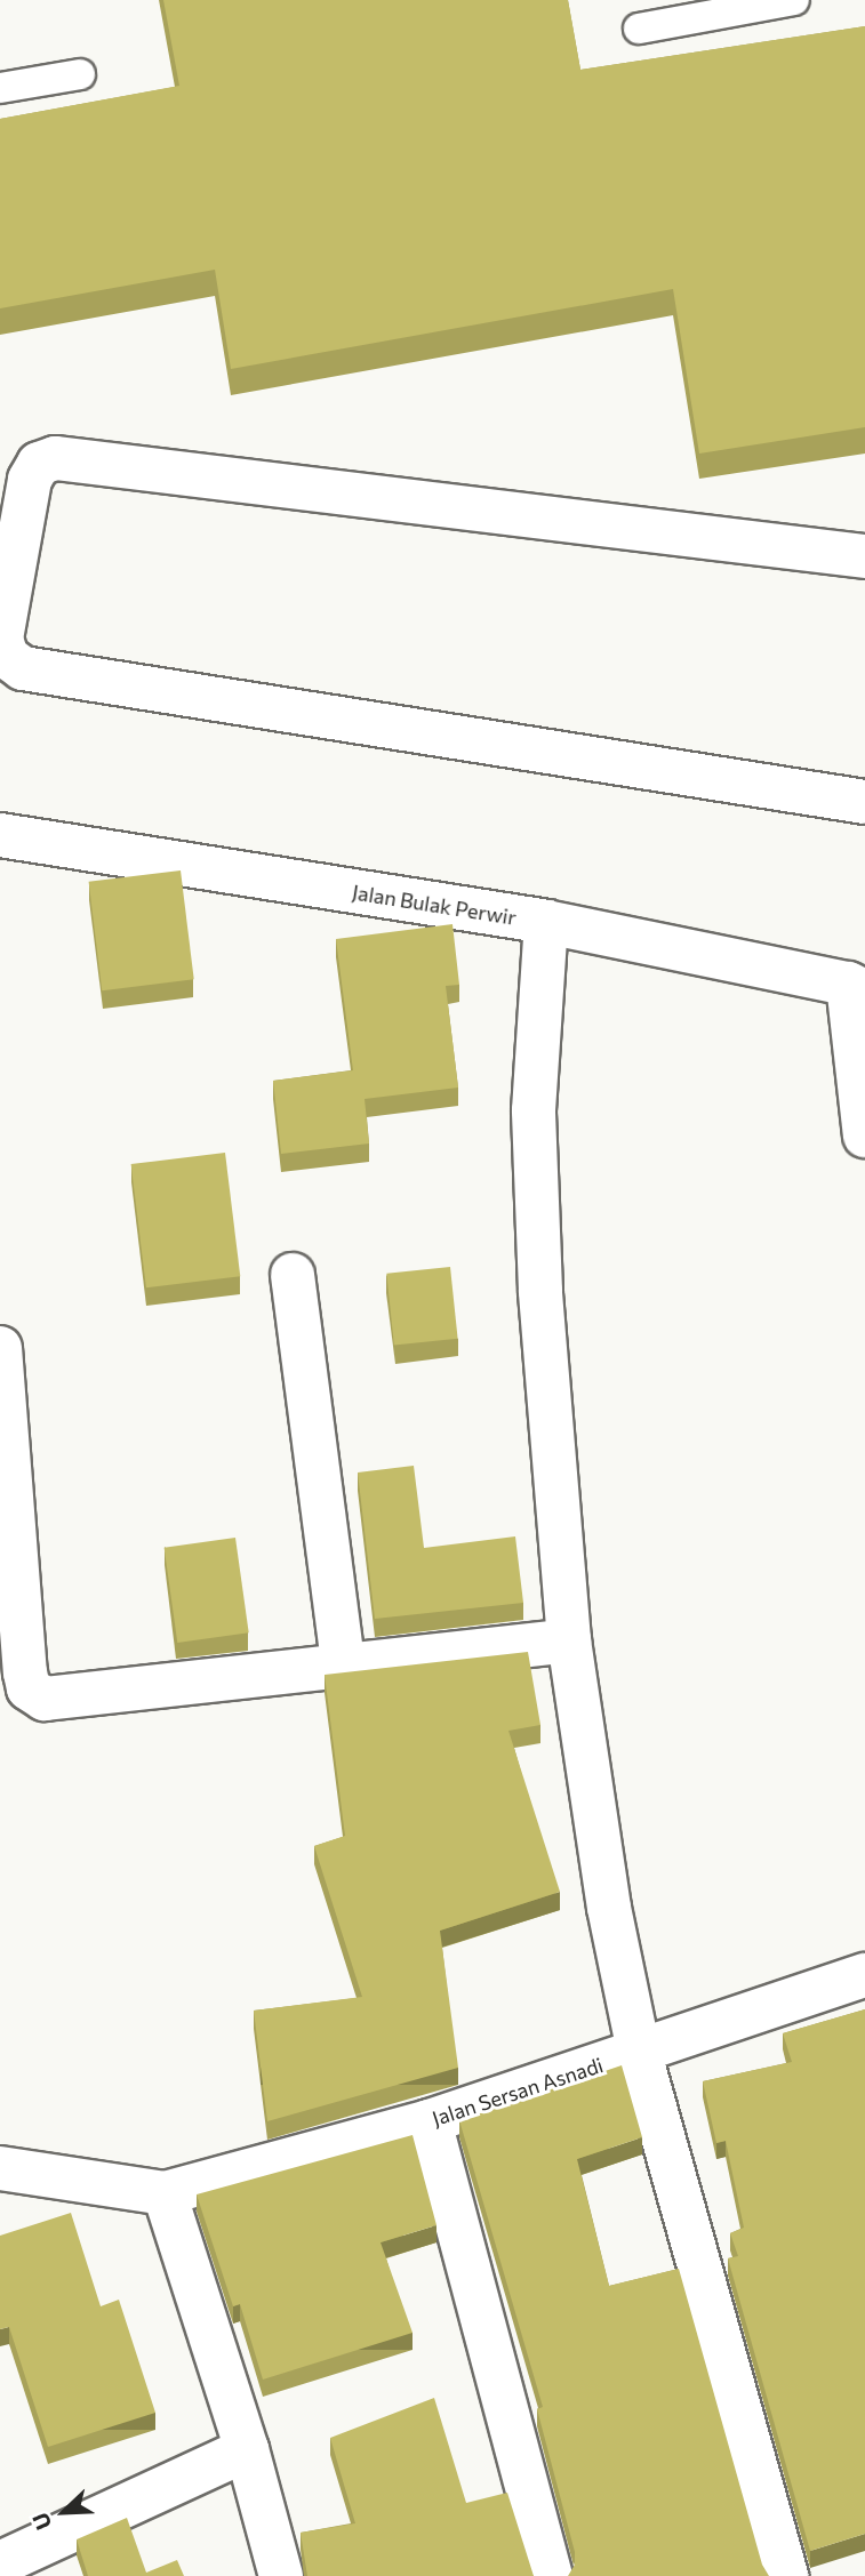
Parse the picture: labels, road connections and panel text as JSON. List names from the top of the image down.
{
  "streets": {
    "street": ["Jalan Bulak Perwir", "Jalan Sersan Asnadi"]
  },
  "north": "bottom left"
}
